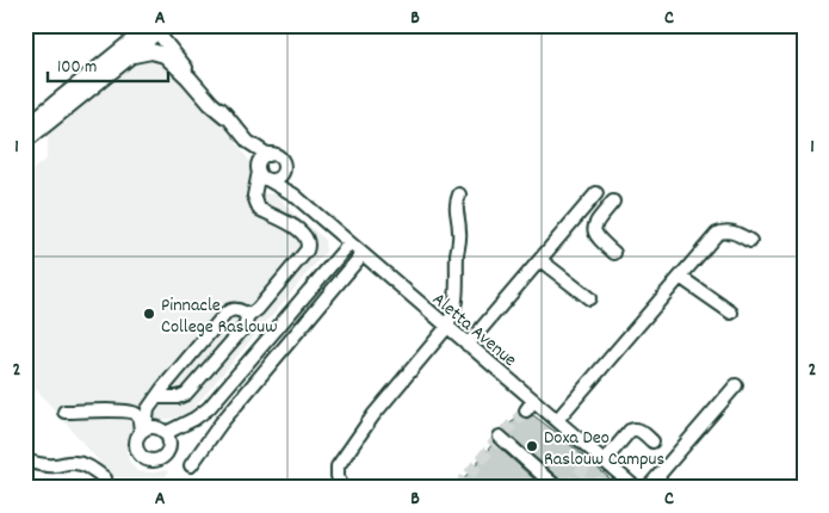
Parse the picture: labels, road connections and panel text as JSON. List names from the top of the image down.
{
  "streets": {
    "street": ["Aletta Avenue"]
  },
  "places": ["Pinnacle College Raslouw", "Doxa Deo Raslouw Campus"],
  "scale_bar": "100 m",
  "grid": {
    "columns": ["A", "B", "C"],
    "rows": ["1", "2"]
  }
}
